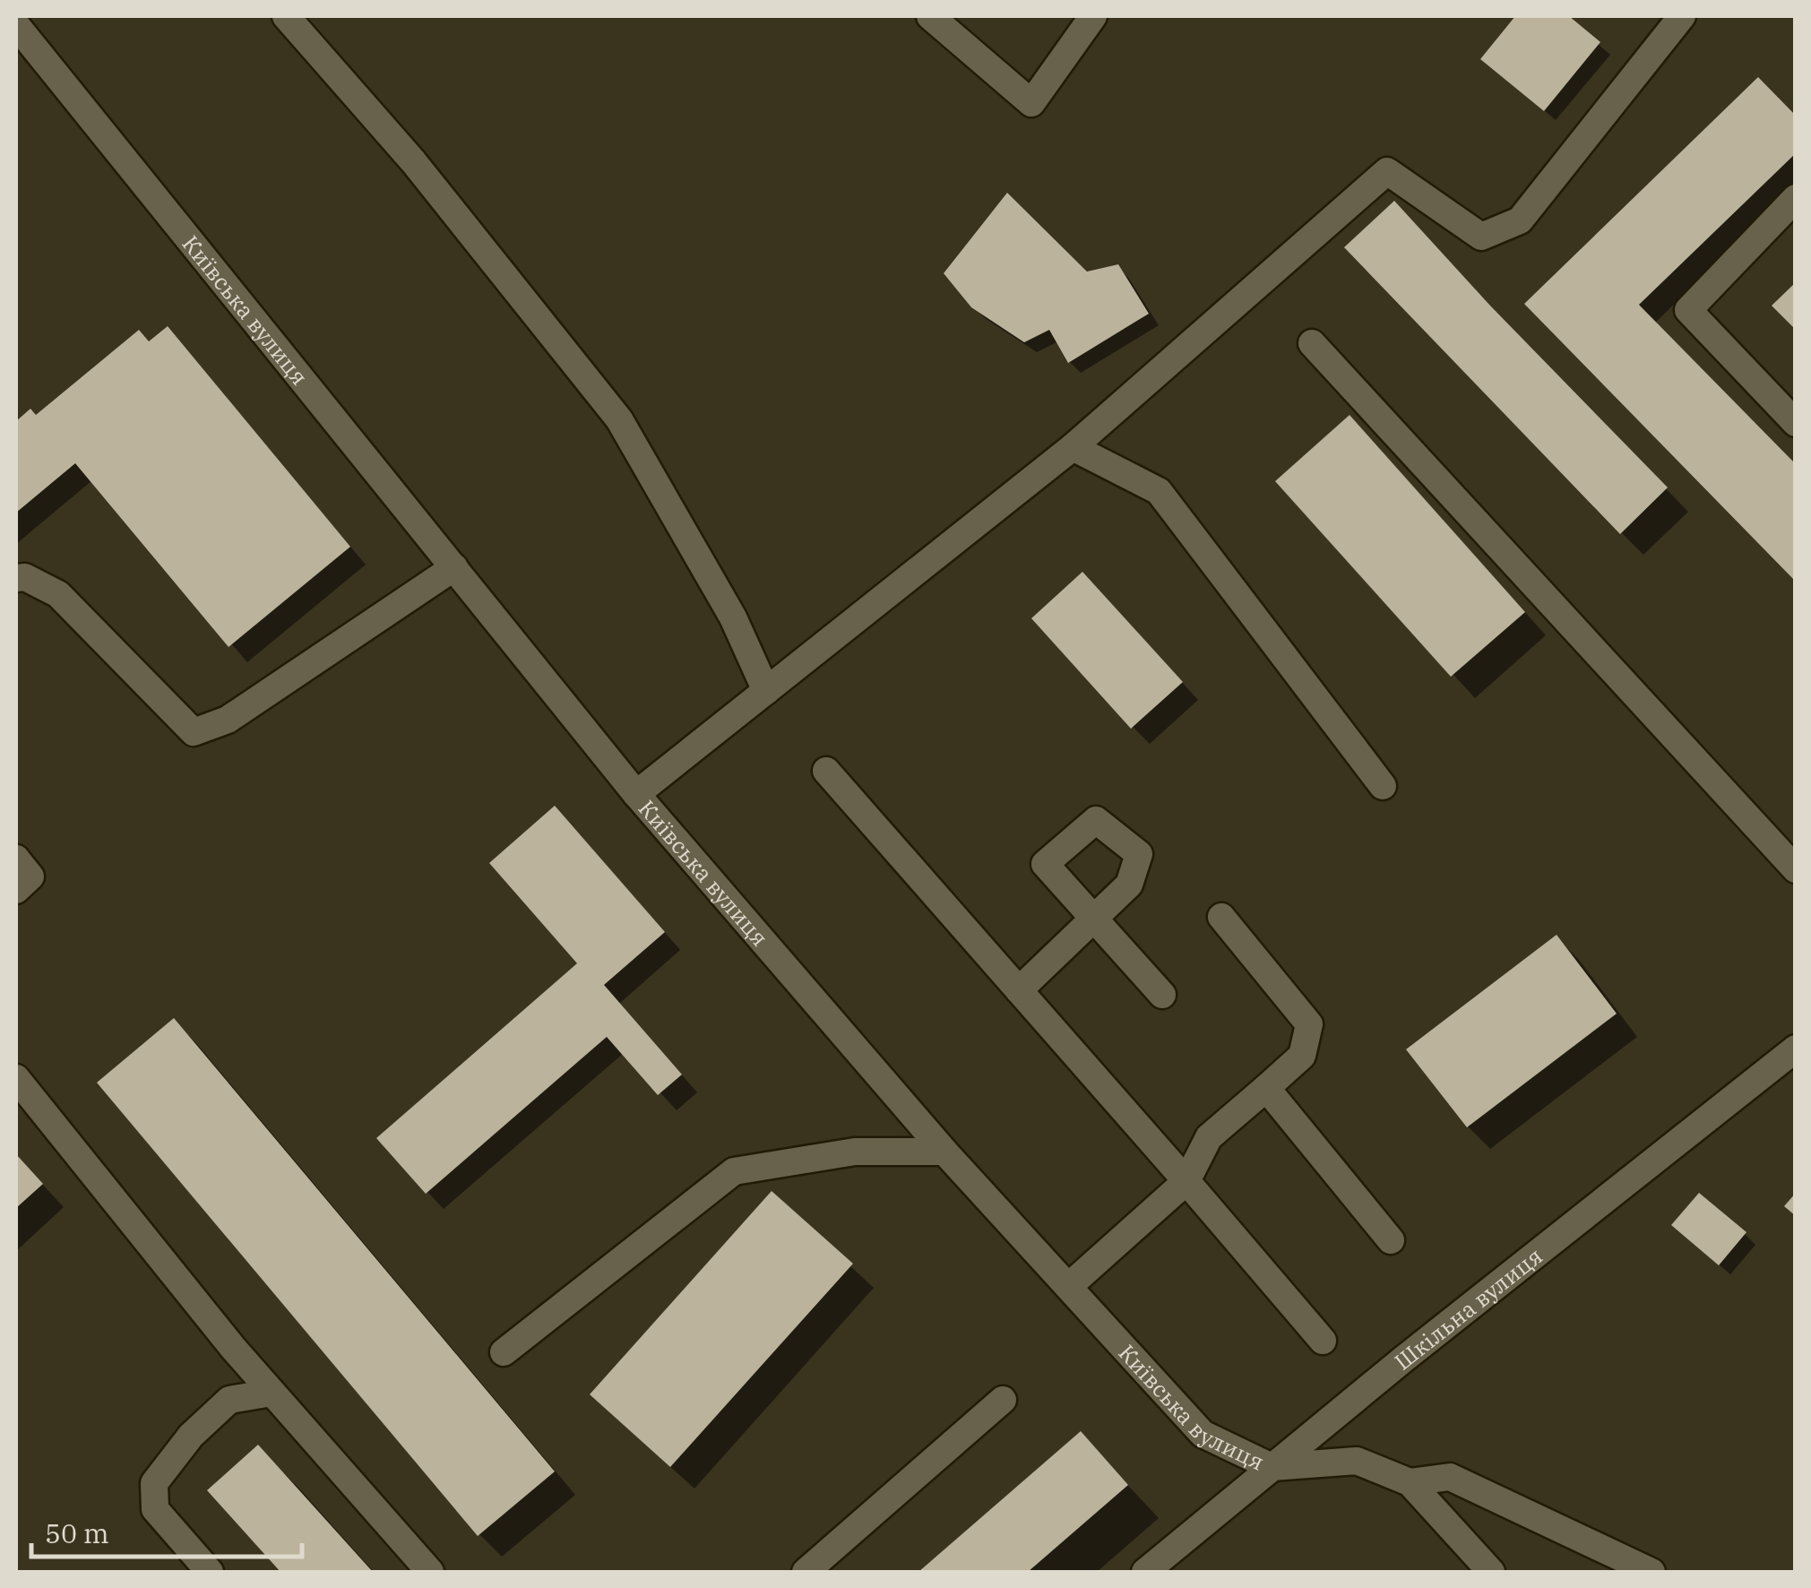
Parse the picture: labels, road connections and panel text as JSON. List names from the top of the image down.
{
  "streets": {
    "street": ["Київська вулиця", "Шкільна вулиця"]
  },
  "crossings": [
    ["Київська вулиця", "Шкільна вулиця"]
  ],
  "scale_bar": "50 m"
}
